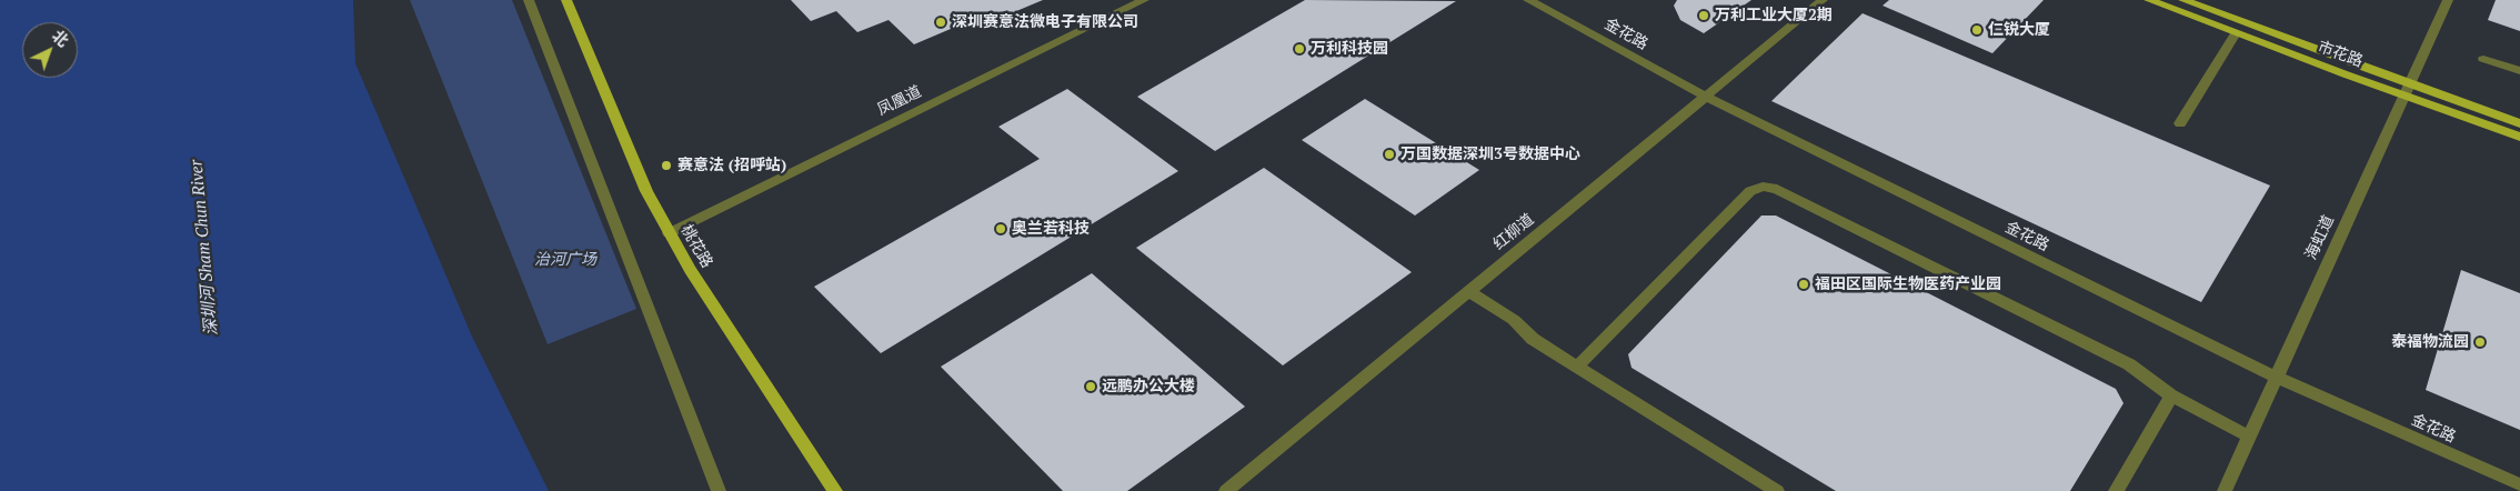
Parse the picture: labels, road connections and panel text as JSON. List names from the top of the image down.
{
  "streets": {
    "main road": ["市花路", "桃花路"],
    "street": [
      "金花路",
      "凤凰道",
      "红柳道",
      "海虹道"
    ]
  },
  "crossings": [
    ["金花路", "红柳道"],
    ["金花路", "海虹道"],
    ["市花路", "海虹道"],
    ["凤凰道", "桃花路"]
  ],
  "water": ["深圳河 Sham Chun River"],
  "parks": ["治河广场"],
  "places": [
    "万利工业大厦2期",
    "深圳赛意法微电子有限公司",
    "仁锐大厦",
    "万利科技园",
    "万国数据深圳3号数据中心",
    "赛意法 (招呼站)",
    "奥兰若科技",
    "福田区国际生物医药产业园",
    "泰福物流园",
    "远鹏办公大楼"
  ],
  "north": "top right"
}
